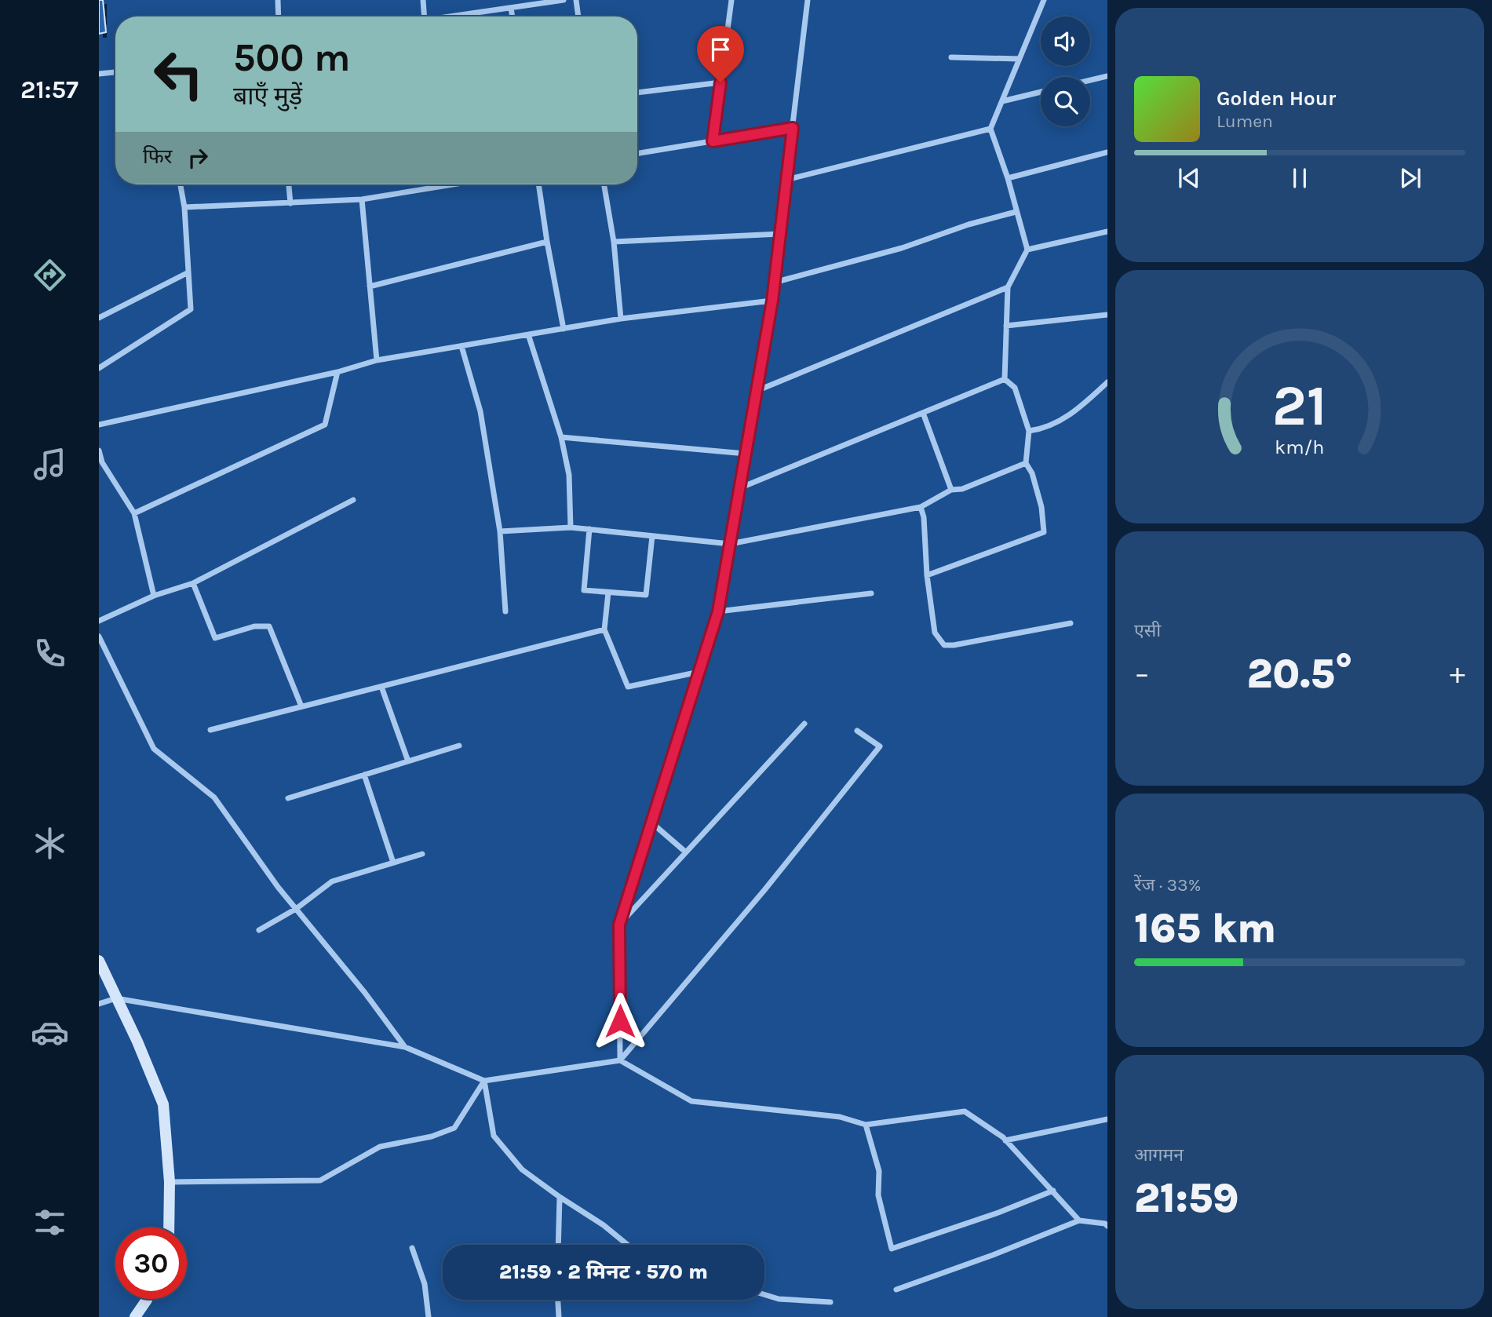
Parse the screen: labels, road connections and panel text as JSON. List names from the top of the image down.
{
  "page": {
    "tabs": "21:57",
    "turn": ["500 m", "बाएँ मुड़ें"],
    "song": ["Golden Hour", "Lumen"],
    "then": "फिर",
    "tile": [
      "एसी",
      ["रेंज · 33%", "165 km"],
      ["आगमन", "21:59"]
    ],
    "heat": ["−", "20.5°", "+"],
    "limit": "30",
    "trip": "21:59 · 2 मिनट · 570 m",
    "gauge": ["21", "km/h"]
  }
}
